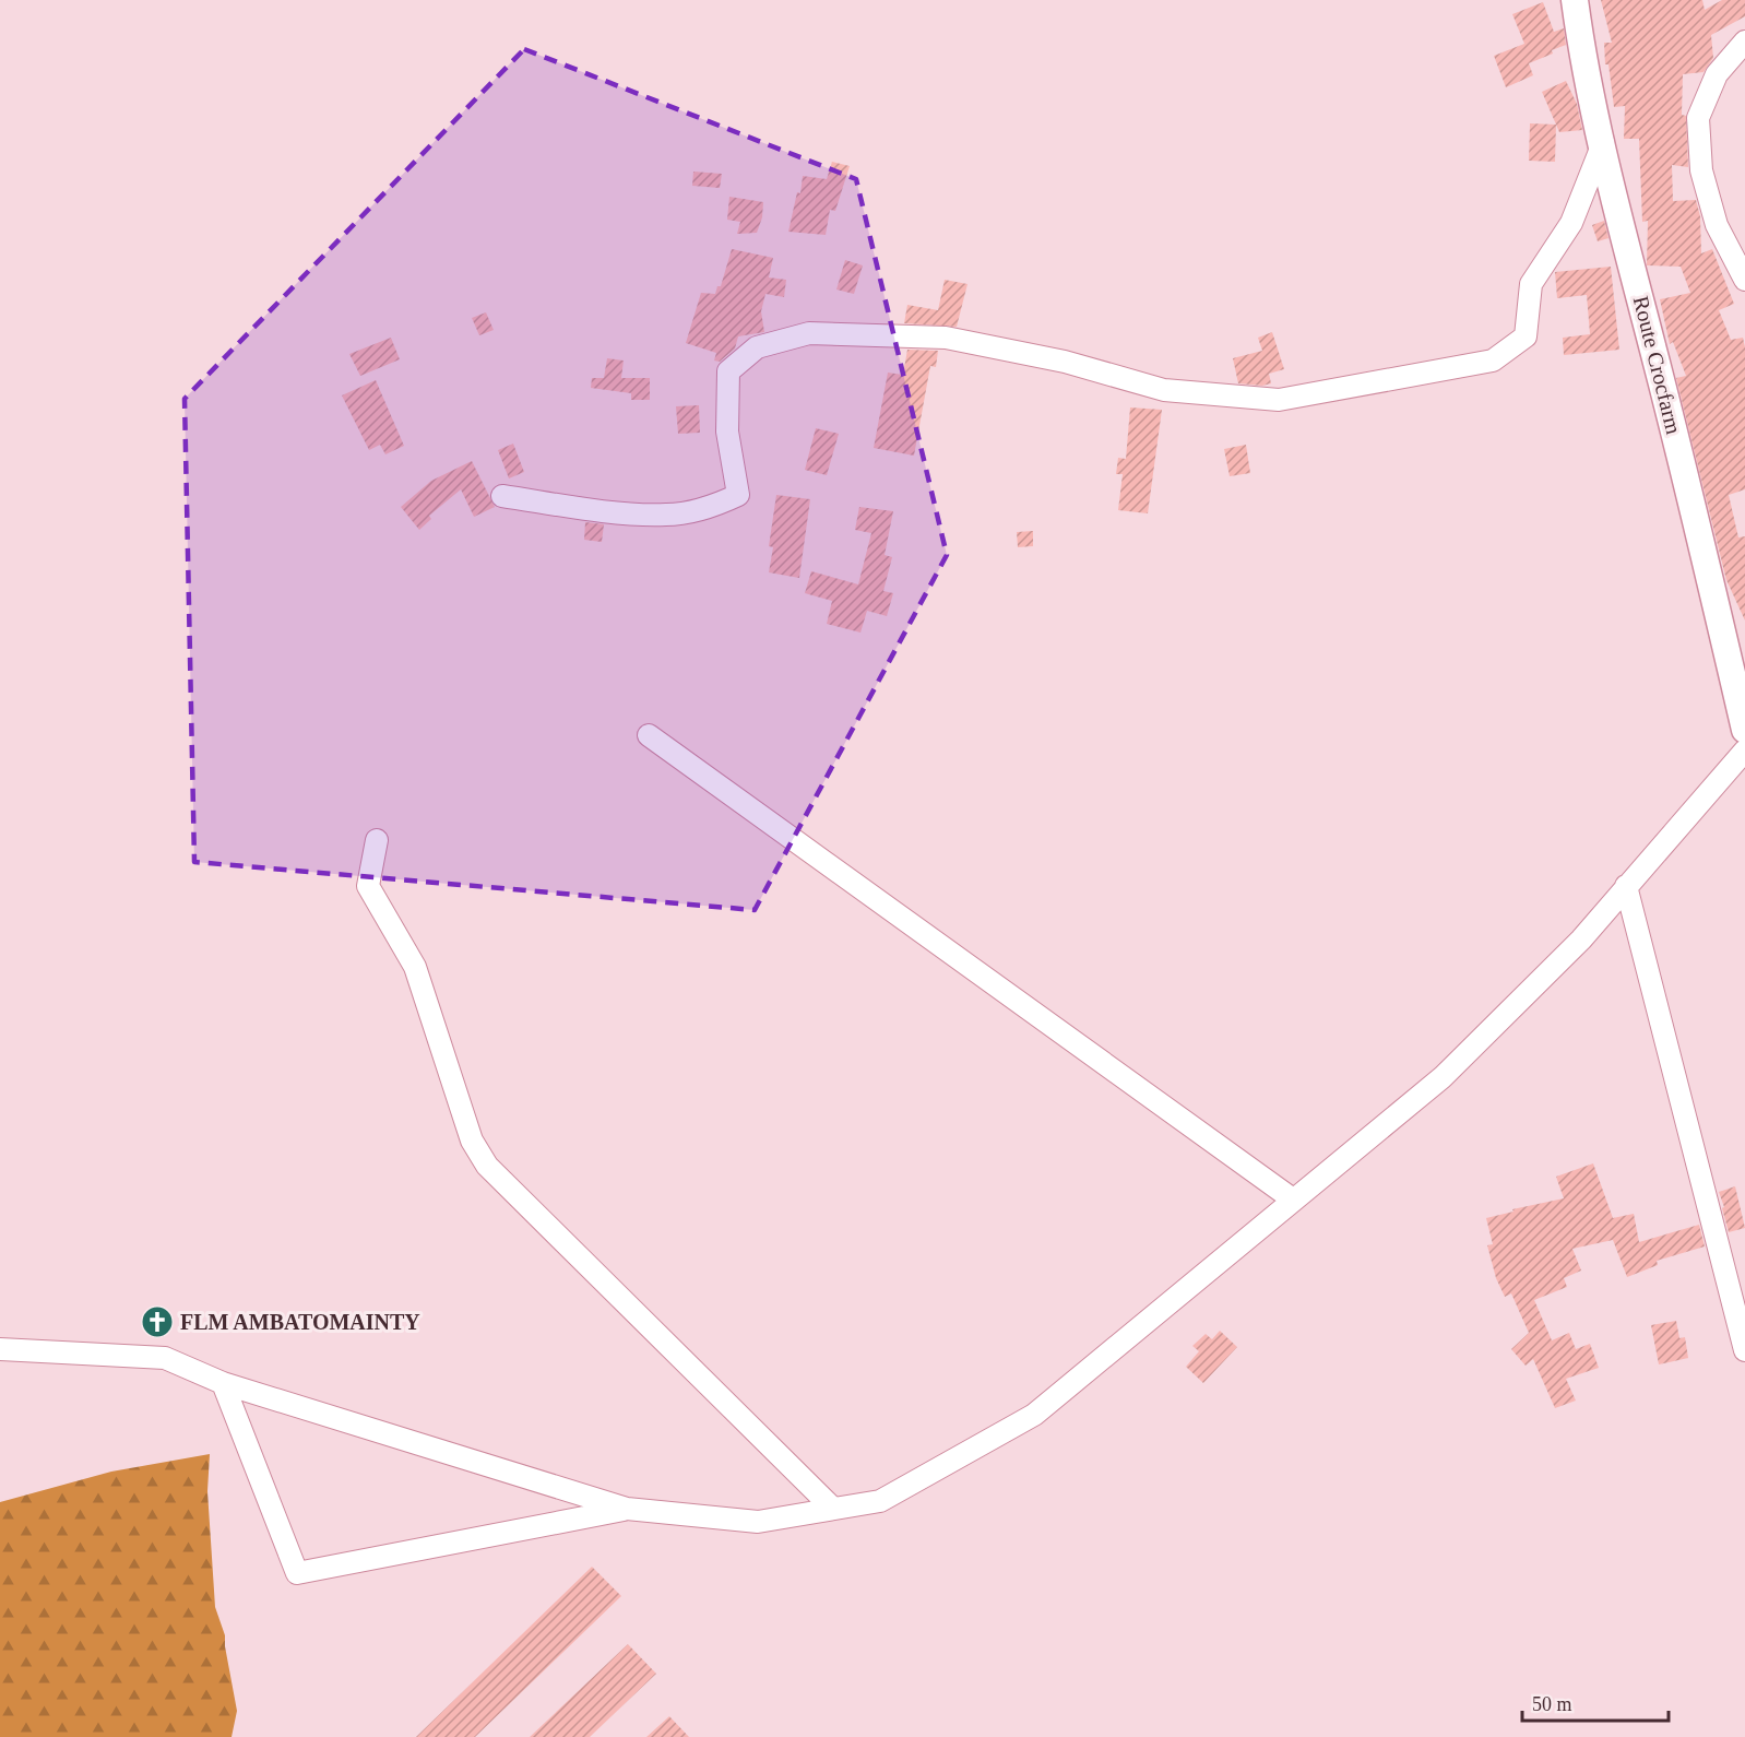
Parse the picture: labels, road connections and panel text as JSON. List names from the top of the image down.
{
  "streets": {
    "street": ["Route Crocfarm"]
  },
  "places": {
    "church": ["FLM AMBATOMAINTY"]
  },
  "scale_bar": "50 m"
}
